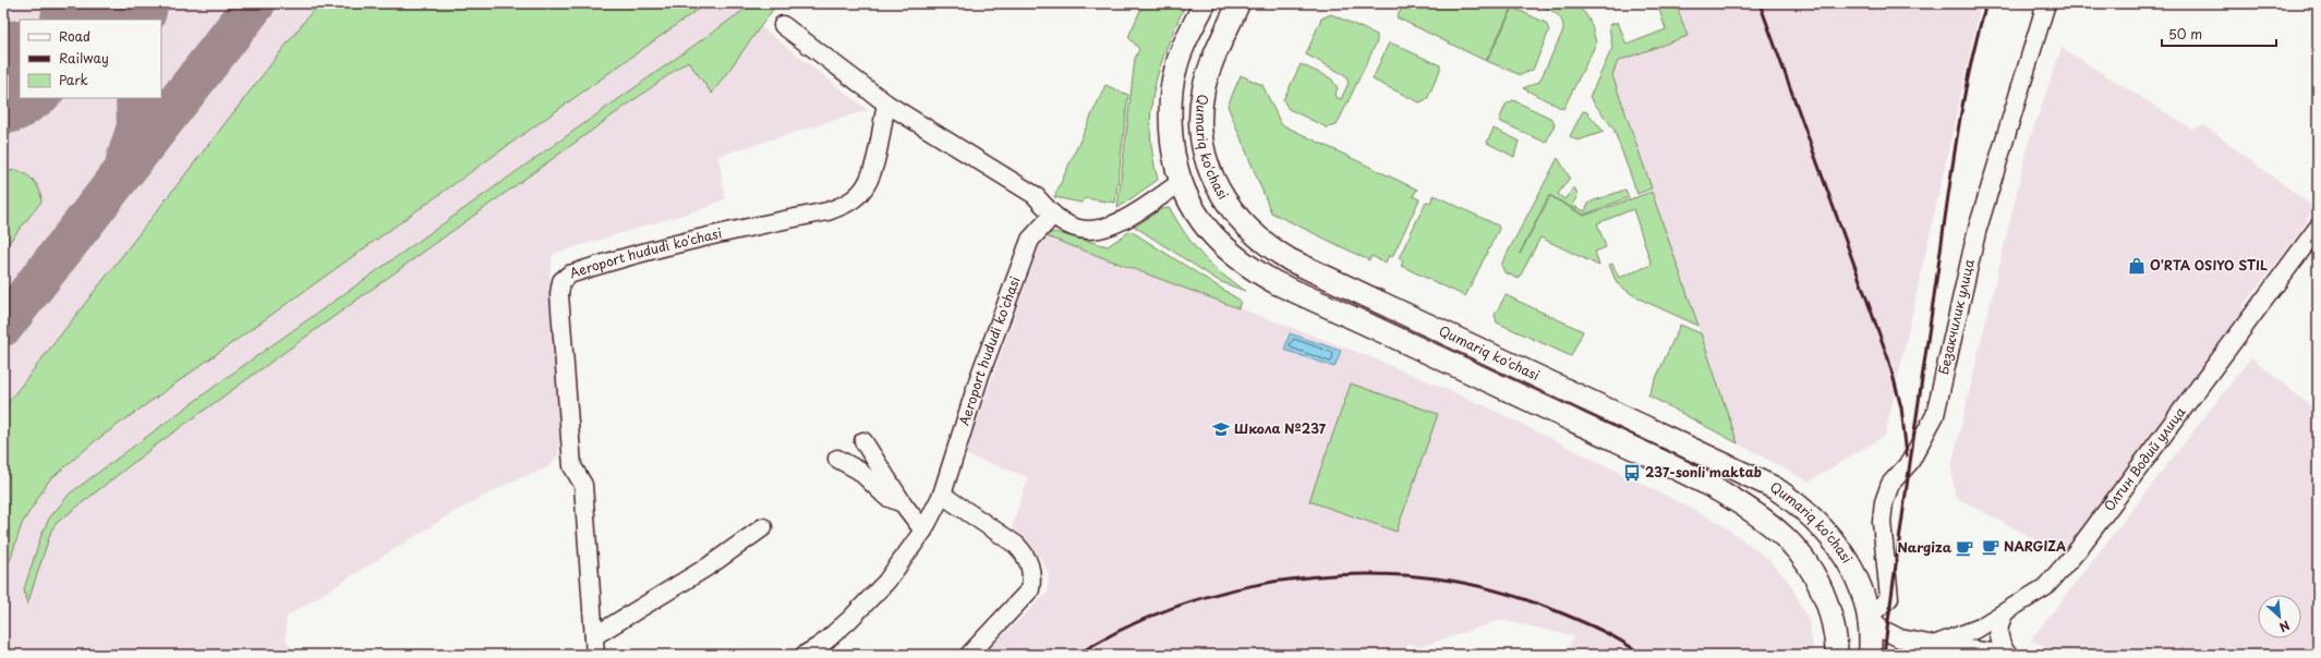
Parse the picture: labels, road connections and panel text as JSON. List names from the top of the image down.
{
  "streets": {
    "main road": ["Qumariq ko'chasi"],
    "street": ["Aeroport hududi ko'chasi", "Безакчилик улица", "Олтин Водий улица"]
  },
  "crossings": [
    ["Qumariq ko'chasi", "Безакчилик улица"]
  ],
  "places": {
    "shop": ["O'RTA OSIYO STIL"],
    "school or university": ["Школа №237"],
    "bus stop": ["237-sonli maktab"],
    "cafe": ["NARGIZA", "Nargiza"]
  },
  "legend": ["Road", "Railway", "Park"],
  "scale_bar": "50 m",
  "north": "bottom right"
}
